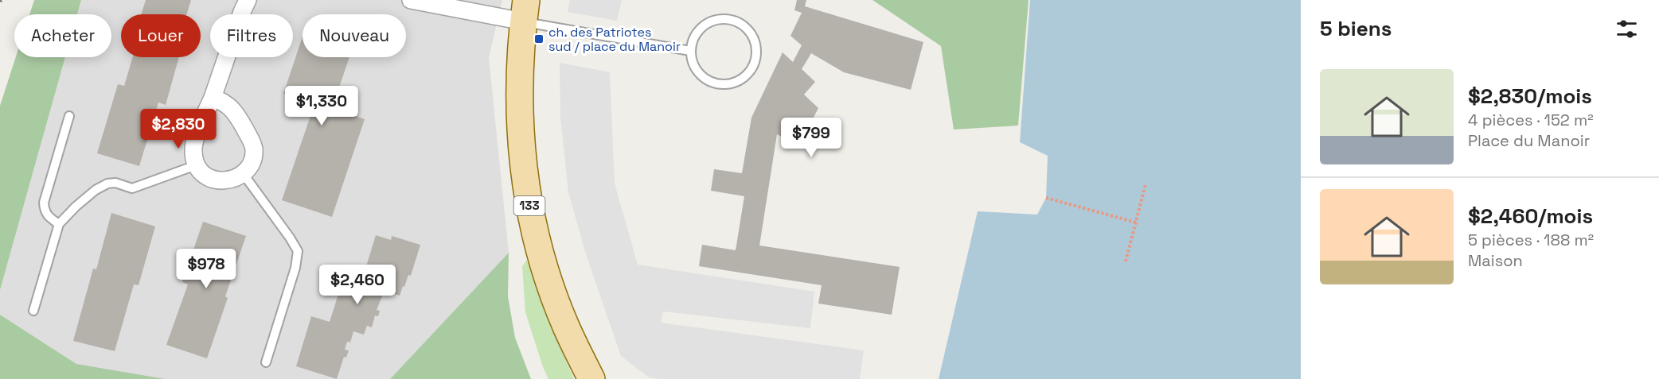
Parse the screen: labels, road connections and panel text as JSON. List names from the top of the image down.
{
  "streets": {
    "main road": ["133"]
  },
  "places": {
    "transit": ["ch. des Patriotes sud / place du Manoir"]
  },
  "page": {
    "heading": "5 biens",
    "chip": [
      "Acheter",
      "Louer",
      "Filtres",
      "Nouveau"
    ],
    "list": [
      {
        "name": "$2,830/mois",
        "note": "4 pièces · 152 m² · Place du Manoir"
      },
      {
        "name": "$2,460/mois",
        "note": "5 pièces · 188 m² · Maison"
      }
    ],
    "price": [
      "$1,330",
      "$2,830",
      "$799",
      "$978",
      "$2,460"
    ]
  }
}
